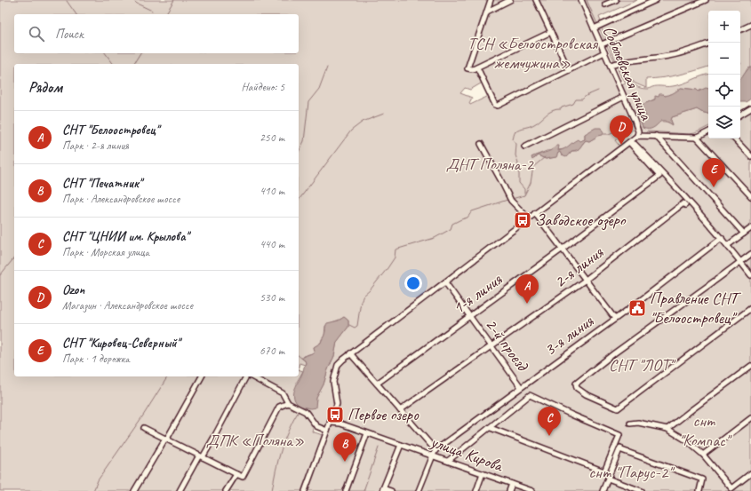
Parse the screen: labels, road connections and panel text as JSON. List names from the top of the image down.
{
  "streets": {
    "street": [
      "Соболевская улица",
      "2-я линия",
      "1-я линия",
      "3-я линия",
      "2-й проезд",
      "улица Кирова"
    ]
  },
  "crossings": [
    ["2-я линия", "2-й проезд"],
    ["1-я линия", "2-й проезд"],
    ["3-я линия", "2-й проезд"],
    ["3-я линия", "улица Кирова"]
  ],
  "parks": [
    "ТСН «Белоостровская жемчужина»",
    "ДНТ Поляна-2",
    "СНТ \"ЛОТ\"",
    "снт \"Компас\"",
    "ДПК «Поляна»",
    "снт \"Парус-2\""
  ],
  "places": {
    "bus stop": ["Заводское озеро", "Первое озеро"],
    "public building": ["Правление СНТ \"Белоостровец\""]
  },
  "page": {
    "map_buttons": ["+", "−"],
    "search": "Поиск",
    "heading": ["Рядом", "Найдено: 5"],
    "list": [
      {
        "mark": "A",
        "name": "СНТ \"Белоостровец\"",
        "note": "Парк · 2-я линия",
        "value": "250 m"
      },
      {
        "mark": "B",
        "name": "СНТ \"Печатник\"",
        "note": "Парк · Александровское шоссе",
        "value": "410 m"
      },
      {
        "mark": "C",
        "name": "СНТ \"ЦНИИ им. Крылова\"",
        "note": "Парк · Морская улица",
        "value": "440 m"
      },
      {
        "mark": "D",
        "name": "Ozon",
        "note": "Магазин · Александровское шоссе",
        "value": "530 m"
      },
      {
        "mark": "E",
        "name": "СНТ \"Кировец-Северный\"",
        "note": "Парк · 1 дорожка",
        "value": "670 m"
      }
    ],
    "pins": [
      "D",
      "E",
      "A",
      "C",
      "B"
    ]
  }
}
